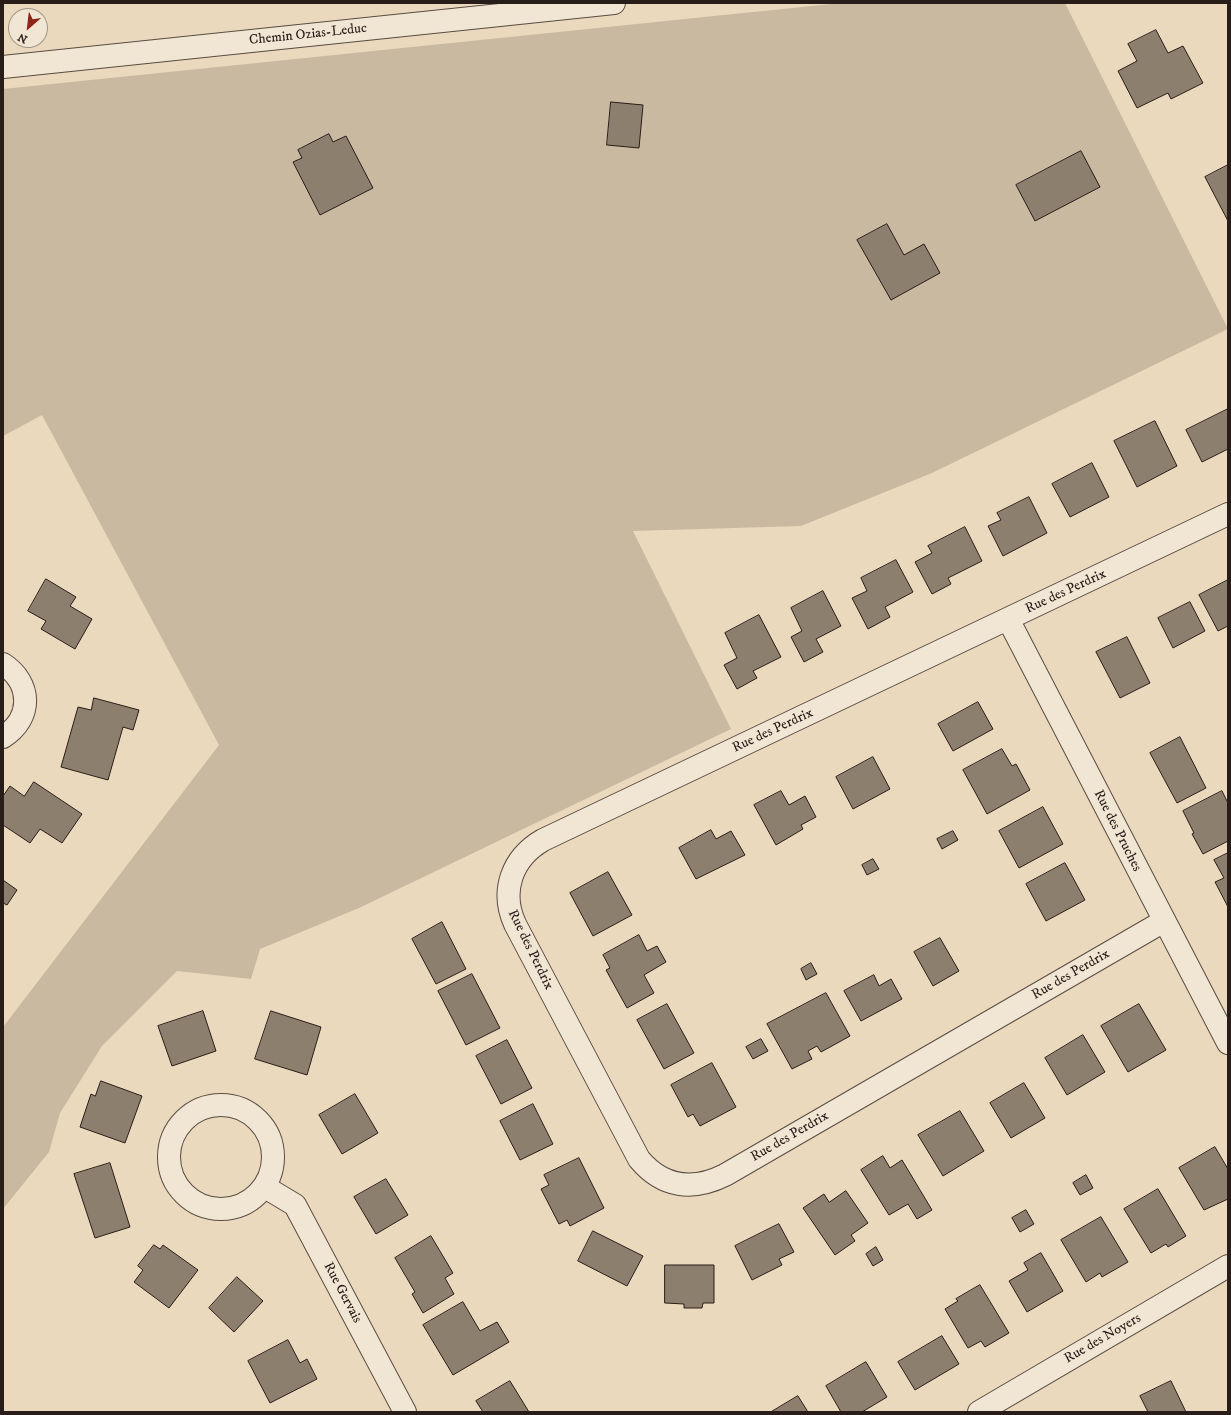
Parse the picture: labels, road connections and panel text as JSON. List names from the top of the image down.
{
  "streets": {
    "street": [
      "Chemin Ozias-Leduc",
      "Rue des Perdrix",
      "Rue des Pruches",
      "Rue Gervais",
      "Rue des Noyers"
    ]
  },
  "crossings": [
    ["Rue des Perdrix", "Rue des Pruches"]
  ],
  "north": "bottom left"
}
